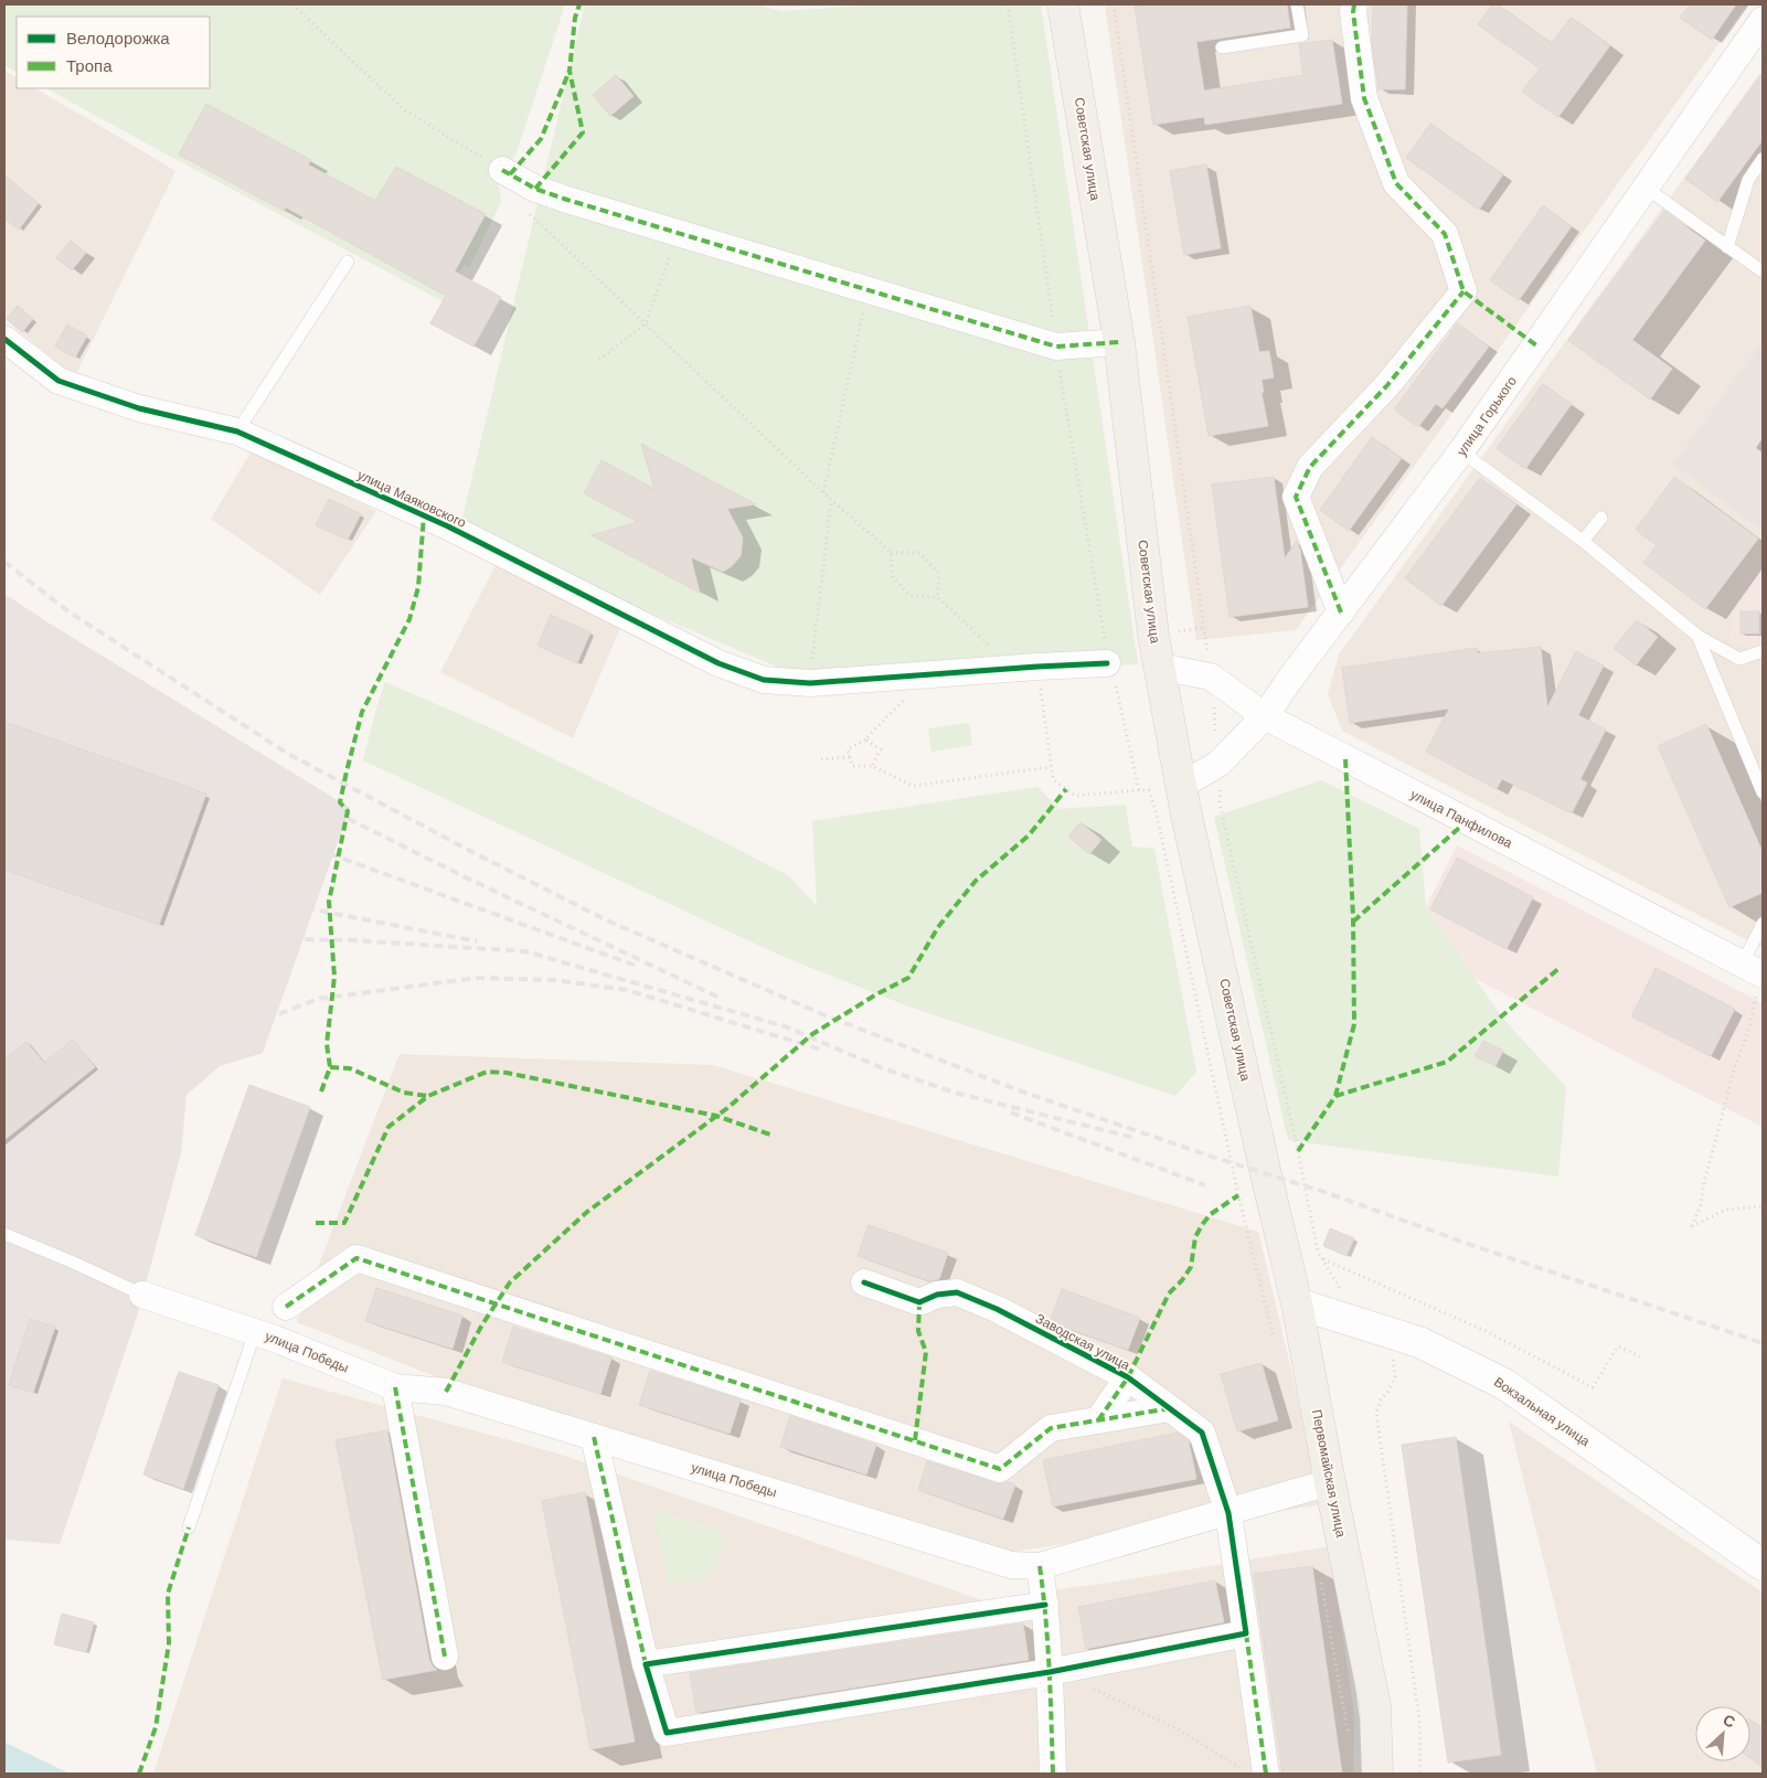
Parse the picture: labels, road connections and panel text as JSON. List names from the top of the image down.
{
  "streets": {
    "main road": ["Советская улица", "Вокзальная улица", "Первомайская улица"],
    "street": [
      "улица Горького",
      "улица Маяковского",
      "улица Панфилова",
      "Заводская улица",
      "улица Победы"
    ]
  },
  "crossings": [
    ["Советская улица", "улица Горького"],
    ["Советская улица", "улица Панфилова"],
    ["Советская улица", "Первомайская улица"],
    ["улица Горького", "улица Панфилова"],
    ["Заводская улица", "улица Победы"],
    ["улица Победы", "Первомайская улица"],
    ["Вокзальная улица", "Первомайская улица"]
  ],
  "legend": ["Велодорожка", "Тропа"],
  "north": "top right"
}
